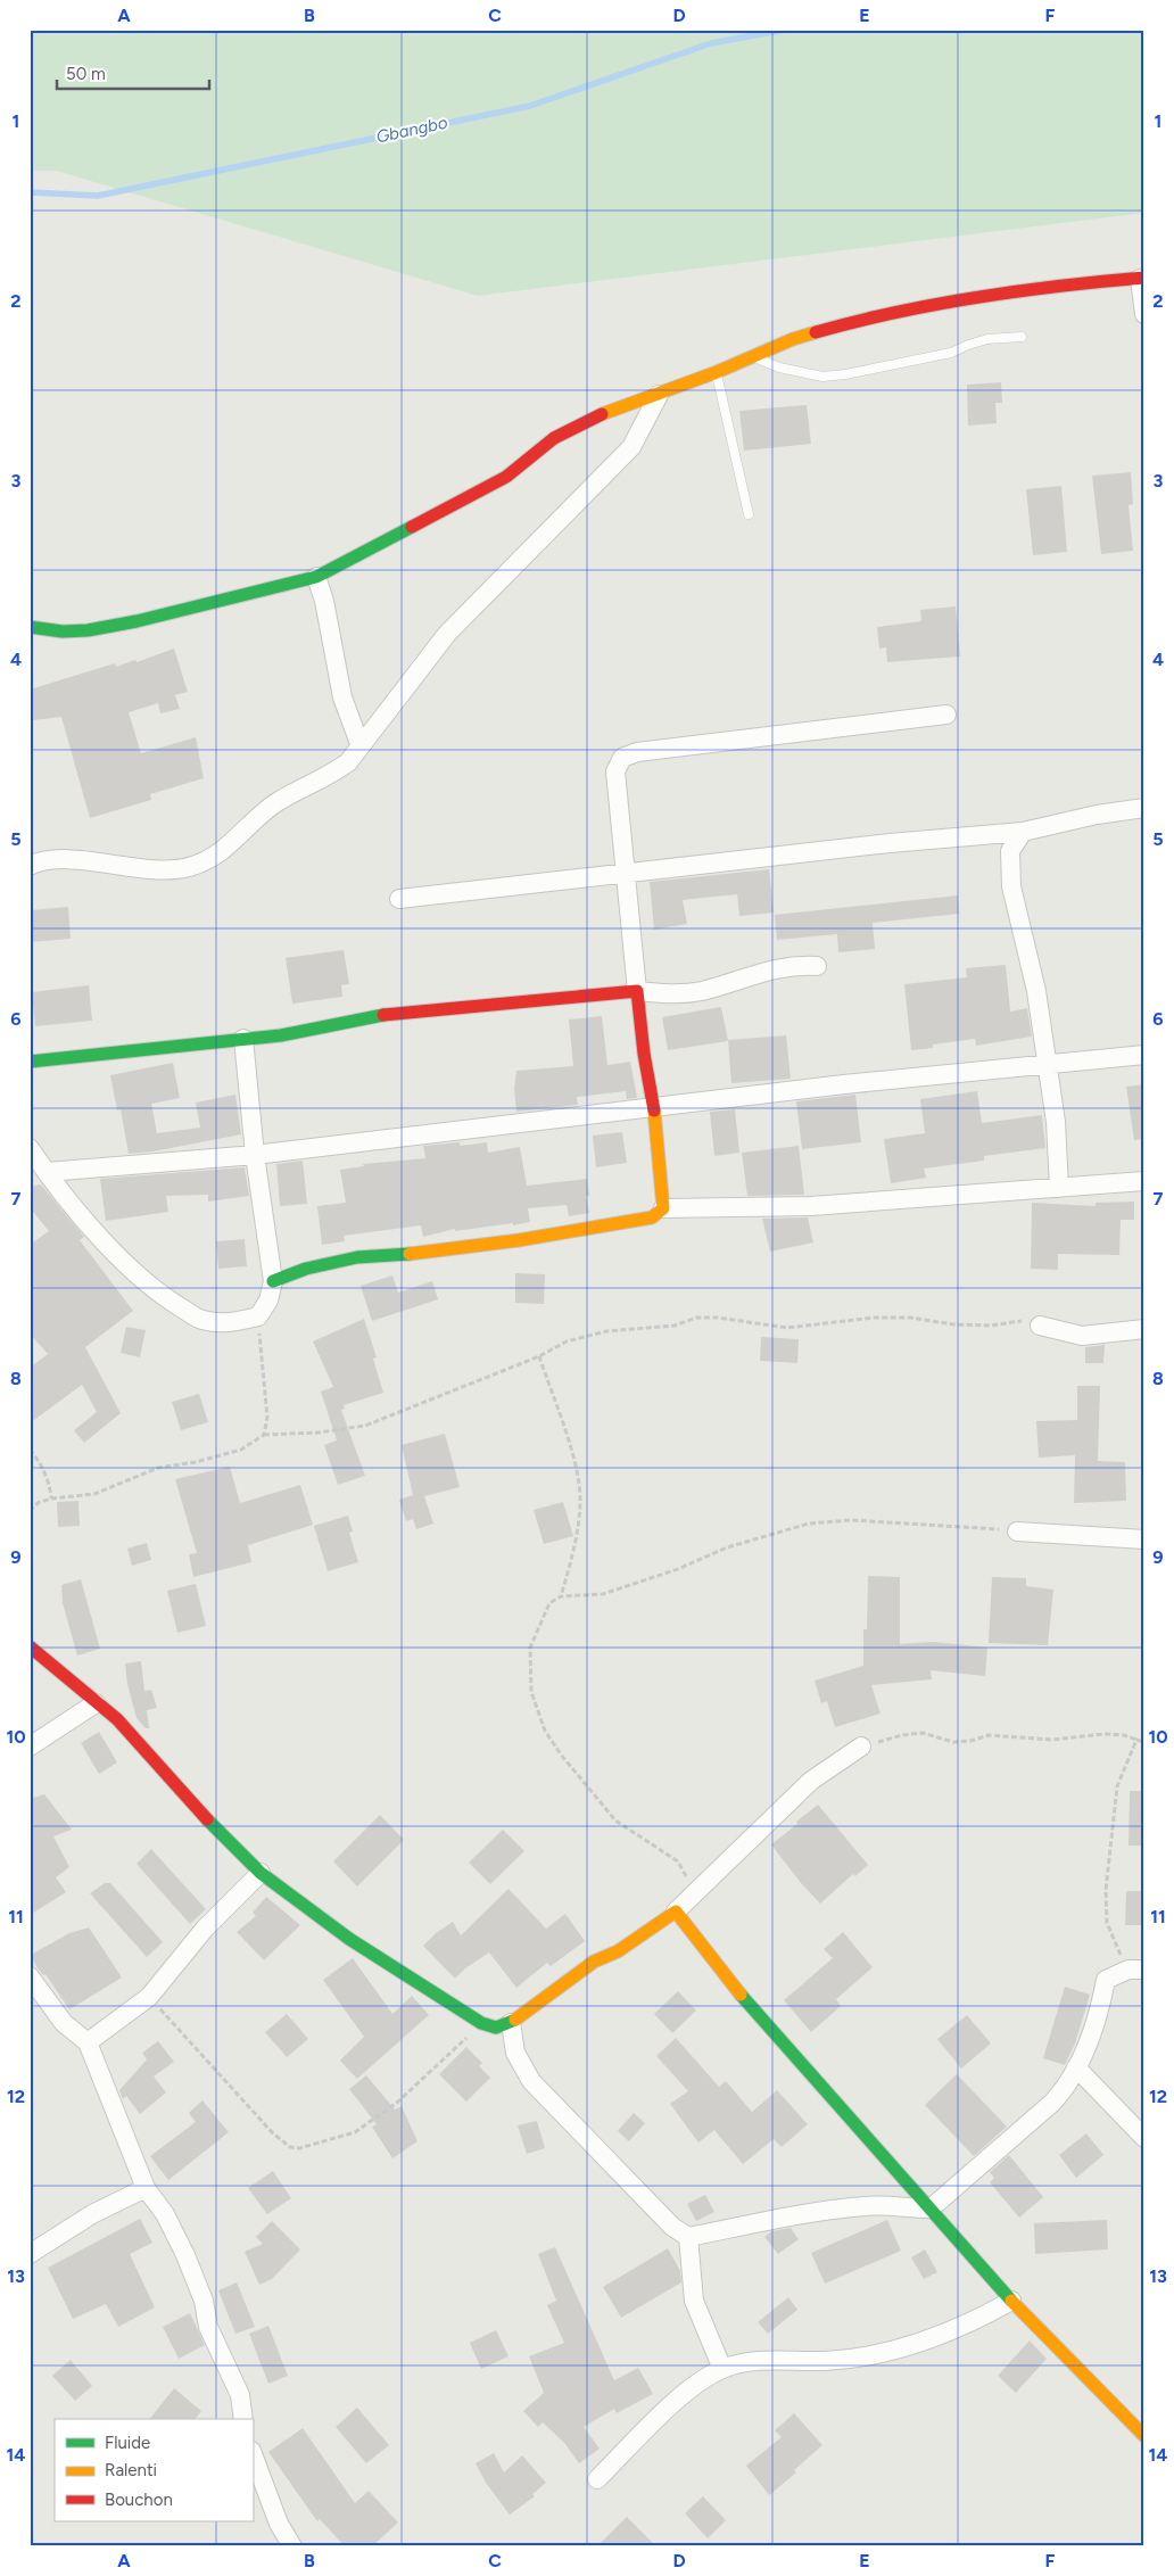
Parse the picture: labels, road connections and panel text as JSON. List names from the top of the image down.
{
  "water": ["Gbangbo"],
  "legend": ["Fluide", "Ralenti", "Bouchon"],
  "scale_bar": "50 m",
  "grid": {
    "columns": [
      "A",
      "B",
      "C",
      "D",
      "E",
      "F"
    ],
    "rows": [
      "1",
      "2",
      "3",
      "4",
      "5",
      "6",
      "7",
      "8",
      "9",
      "10",
      "11",
      "12",
      "13",
      "14"
    ]
  }
}
